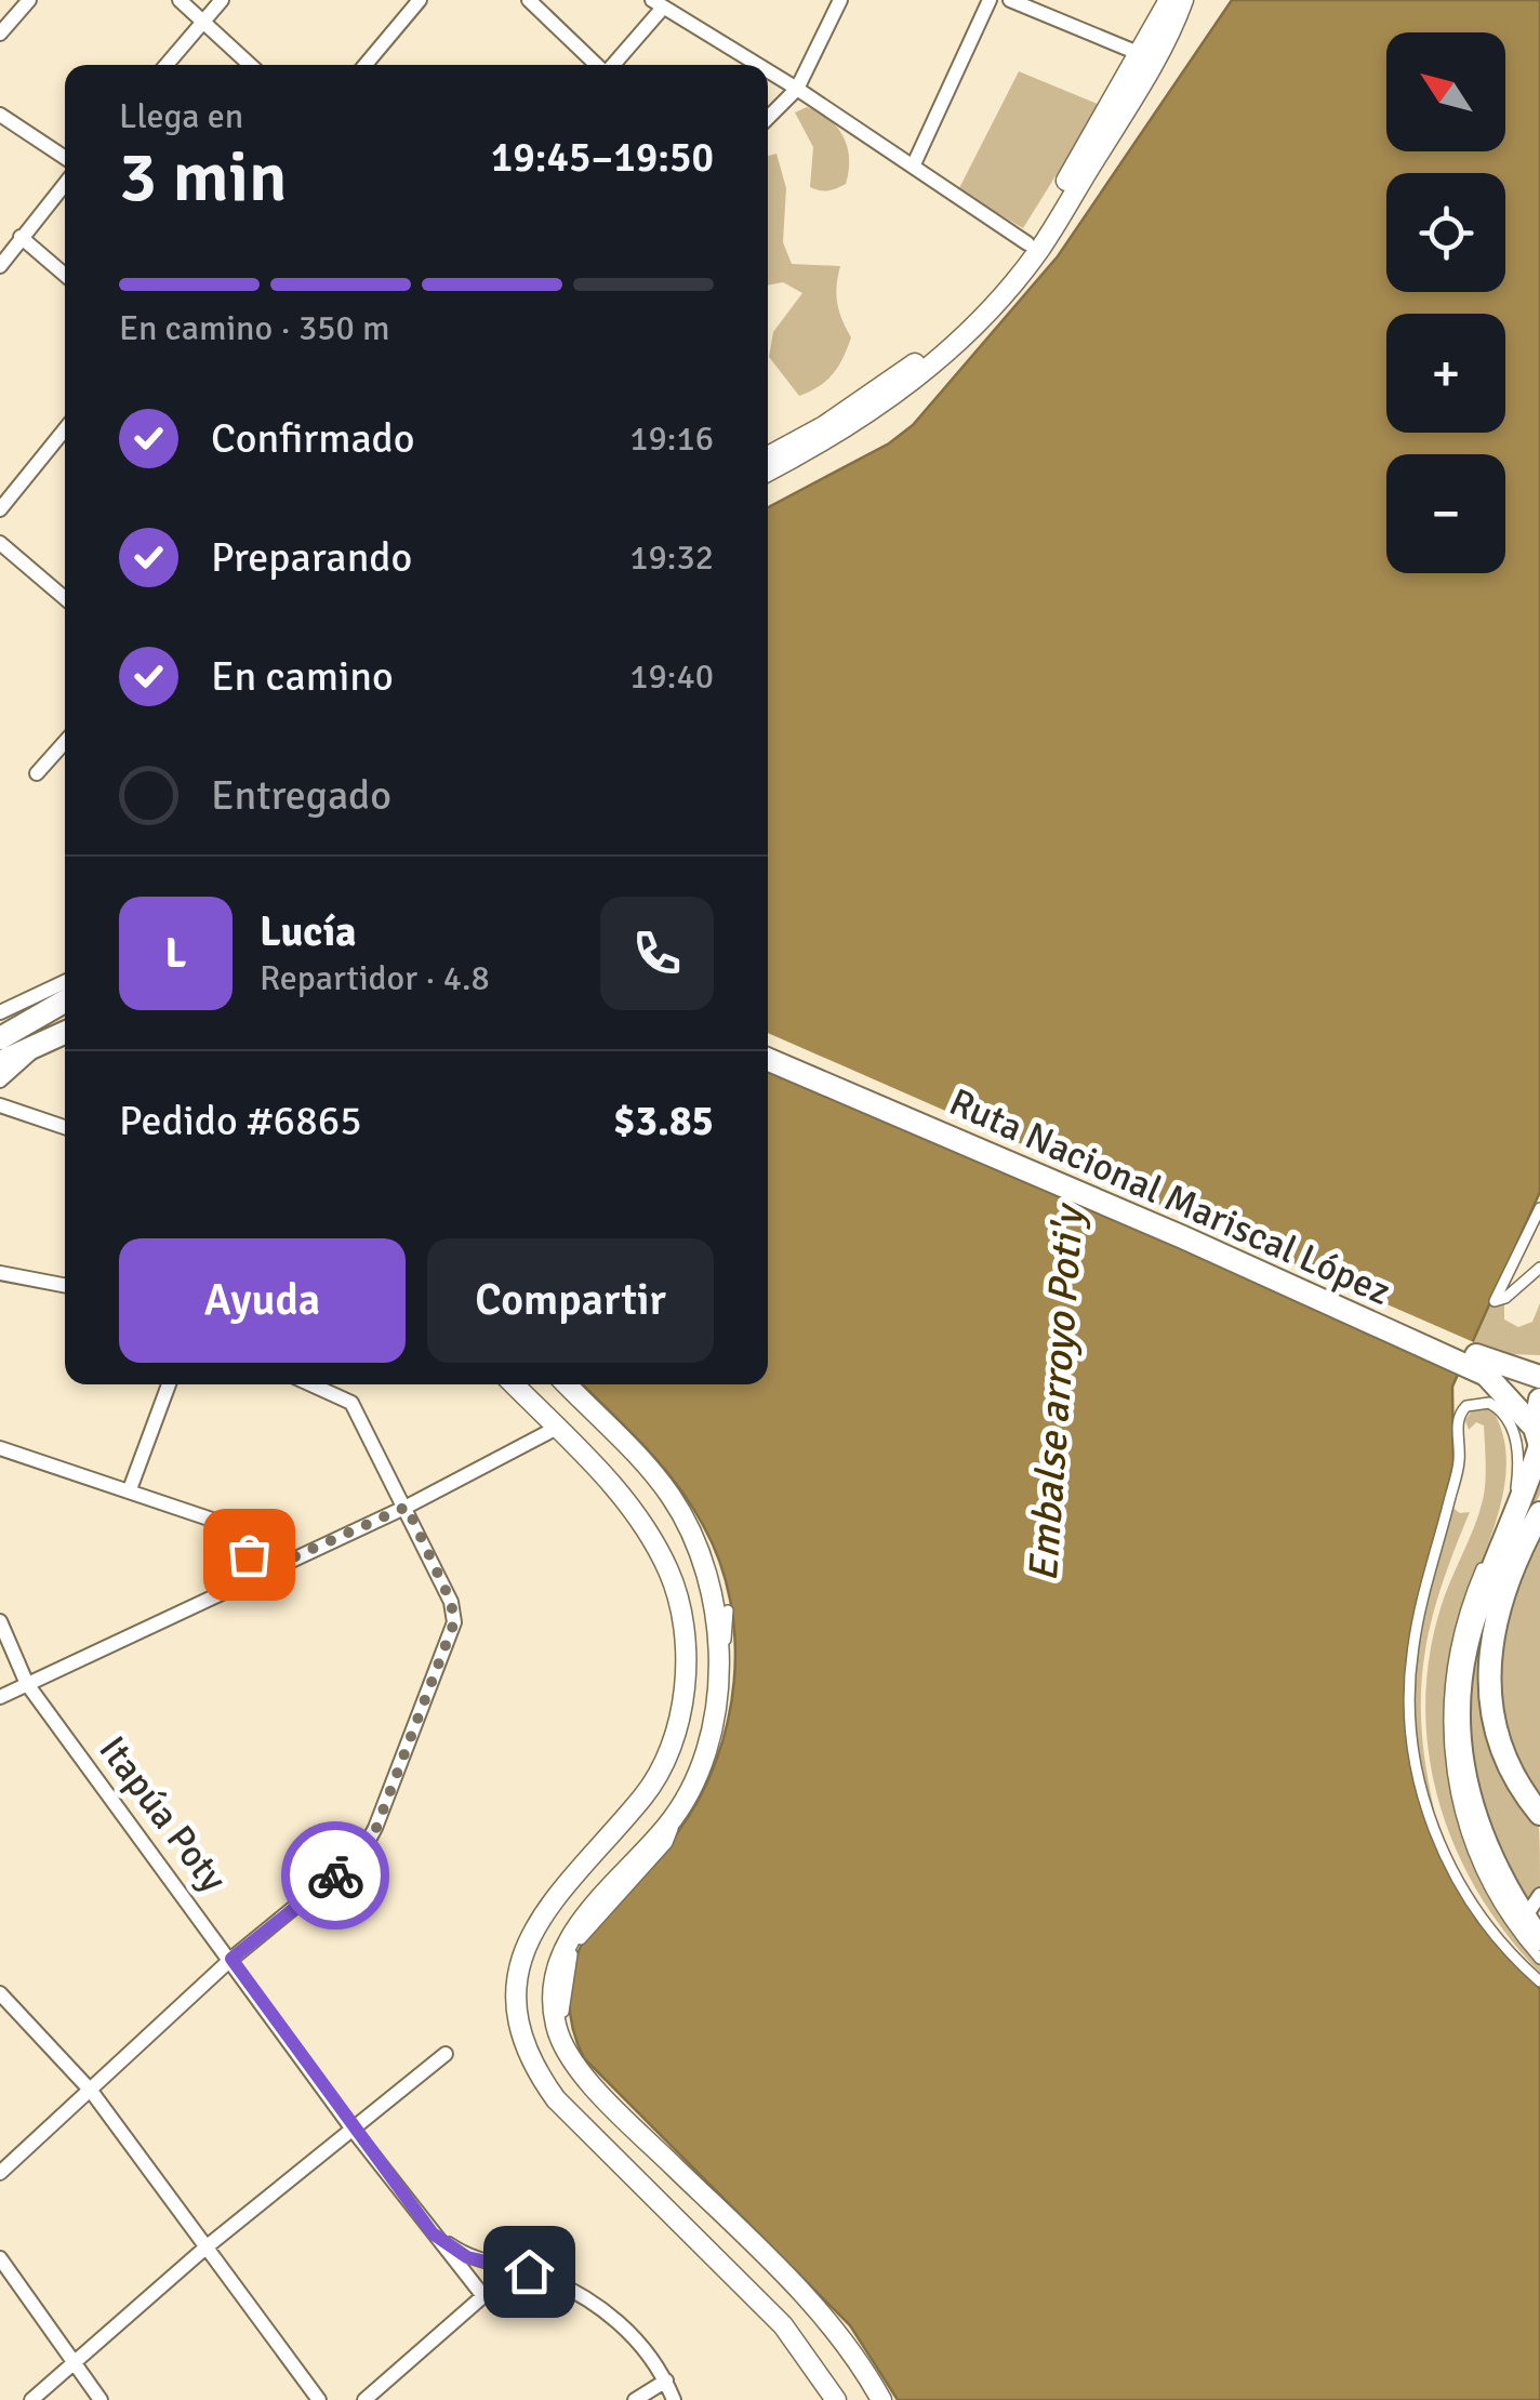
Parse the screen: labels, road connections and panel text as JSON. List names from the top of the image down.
{
  "streets": {
    "main road": ["Ruta Nacional Mariscal López"],
    "street": ["Itapúa Poty"]
  },
  "water": ["Embalse arroyo Poti'y"],
  "north": "top left",
  "page": {
    "map_buttons": ["+", "−"],
    "heading": ["3 min", "Llega en", "19:45–19:50"],
    "panel": [
      "Lucía",
      "Repartidor · 4.8",
      "Pedido #6865",
      "$3.85"
    ],
    "bar": "En camino · 350 m",
    "list": [
      ["Confirmado", "19:16"],
      ["Preparando", "19:32"],
      ["En camino", "19:40"],
      "Entregado"
    ],
    "round": "L",
    "buttons": ["Ayuda", "Compartir"]
  }
}
